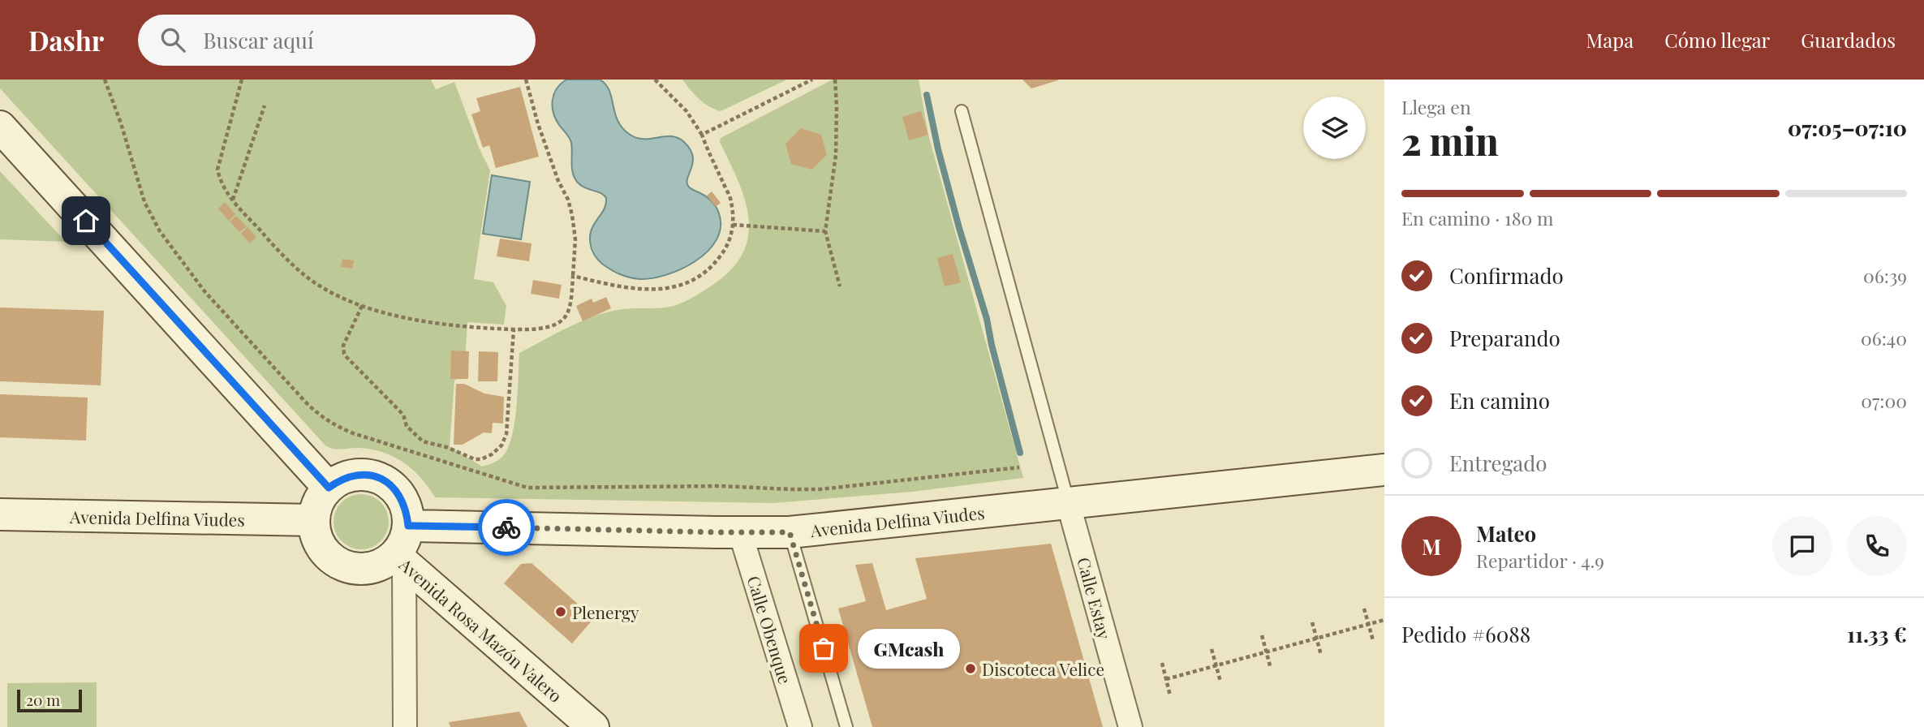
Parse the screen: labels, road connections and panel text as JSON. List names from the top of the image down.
{
  "streets": {
    "street": [
      "Avenida Delfina Viudes",
      "Calle Estay",
      "Avenida Rosa Mazón Valero",
      "Calle Obenque"
    ]
  },
  "crossings": [
    ["Avenida Delfina Viudes", "Calle Estay"],
    ["Avenida Delfina Viudes", "Avenida Rosa Mazón Valero"],
    ["Avenida Delfina Viudes", "Calle Obenque"]
  ],
  "places": ["Plenergy", "GMcash", "Discoteca Velice"],
  "scale_bar": "20 m",
  "page": {
    "header": "Dashr",
    "search": "Buscar aquí",
    "nav": ["Mapa", "Cómo llegar", "Guardados"],
    "heading": ["2 min", "Llega en", "07:05–07:10"],
    "panel": [
      "Mateo",
      "Repartidor · 4.9",
      "Pedido #6088",
      "11.33 €"
    ],
    "bar": "En camino · 180 m",
    "list": [
      ["Confirmado", "06:39"],
      ["Preparando", "06:40"],
      ["En camino", "07:00"],
      "Entregado"
    ],
    "round": "M",
    "bubble": "GMcash",
    "scale": "20 m"
  }
}
